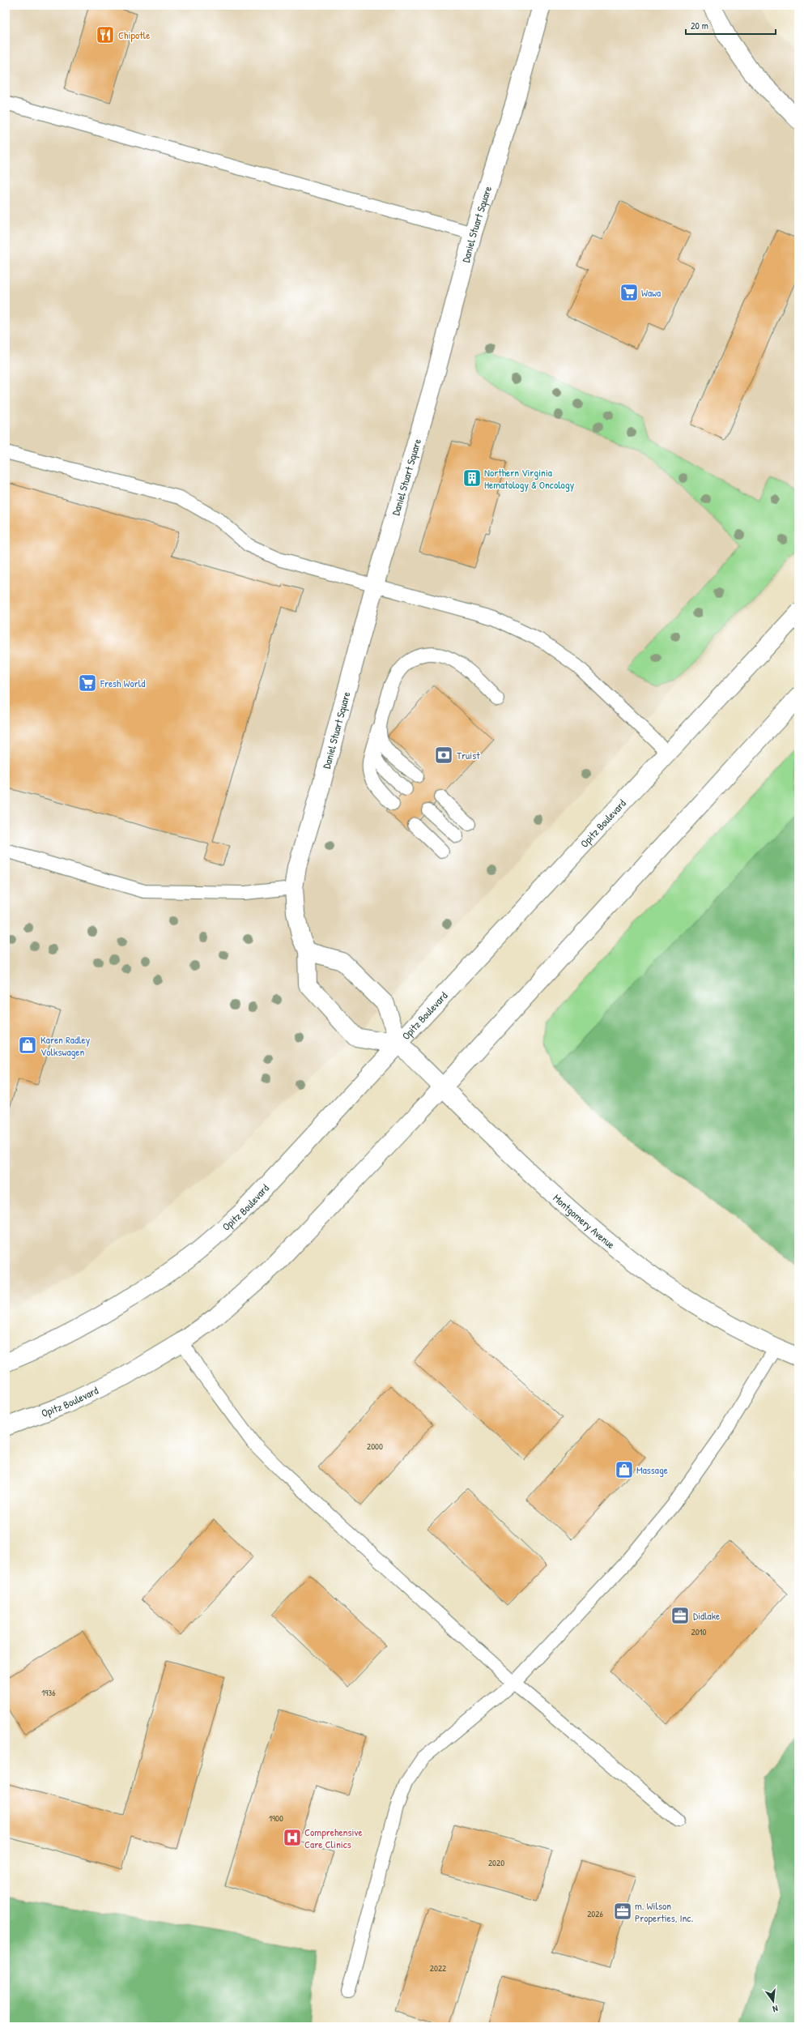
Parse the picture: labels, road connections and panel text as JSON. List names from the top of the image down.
{
  "streets": {
    "main road": ["Daniel Stuart Square", "Opitz Boulevard", "Montgomery Avenue"]
  },
  "crossings": [
    ["Daniel Stuart Square", "Opitz Boulevard"],
    ["Daniel Stuart Square", "Montgomery Avenue"],
    ["Opitz Boulevard", "Montgomery Avenue"]
  ],
  "places": {
    "restaurant": ["Chipotle"],
    "supermarket": ["Wawa", "Fresh World"],
    "building": ["Northern Virginia Hematology & Oncology"],
    "bank": ["Truist"],
    "shop": ["Karen Radley Volkswagen", "Massage"],
    "office": ["Didlake", "m. Wilson Properties, Inc."],
    "hospital": ["Comprehensive Care Clinics"]
  },
  "house_numbers": [
    "2000",
    "2010",
    "1936",
    "1900",
    "2020",
    "2026",
    "2022"
  ],
  "scale_bar": "20 m",
  "north": "bottom"
}
